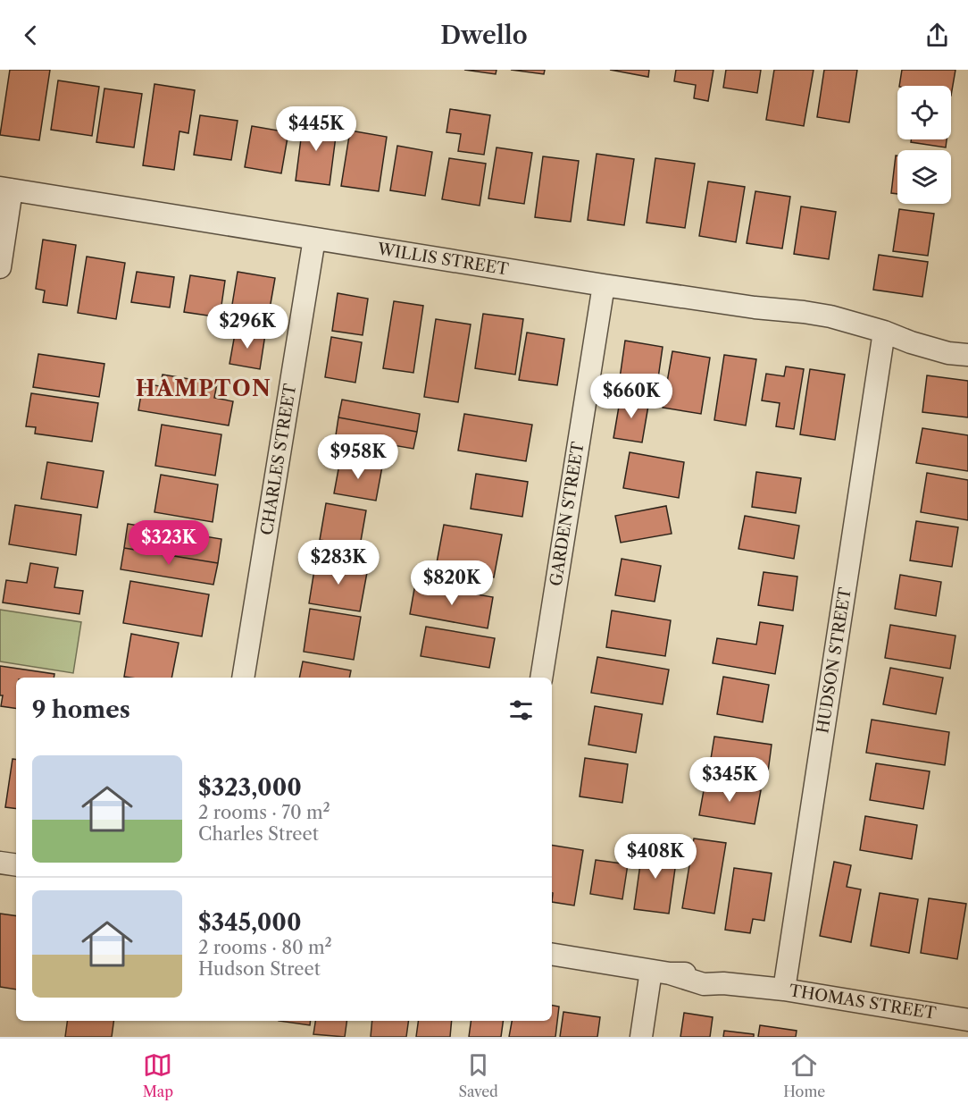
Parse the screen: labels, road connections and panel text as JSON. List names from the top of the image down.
{
  "streets": {
    "street": [
      "WILLIS STREET",
      "CHARLES STREET",
      "GARDEN STREET",
      "HUDSON STREET",
      "THOMAS STREET"
    ]
  },
  "crossings": [
    ["WILLIS STREET", "CHARLES STREET"],
    ["WILLIS STREET", "GARDEN STREET"],
    ["WILLIS STREET", "HUDSON STREET"],
    ["HUDSON STREET", "THOMAS STREET"]
  ],
  "districts": ["HAMPTON"],
  "page": {
    "header": "Dwello",
    "price": [
      "$445K",
      "$296K",
      "$660K",
      "$958K",
      "$323K",
      "$283K",
      "$820K",
      "$345K",
      "$408K"
    ],
    "heading": "9 homes",
    "list": [
      {
        "name": "$323,000",
        "note": "2 rooms · 70 m² · Charles Street"
      },
      {
        "name": "$345,000",
        "note": "2 rooms · 80 m² · Hudson Street"
      }
    ],
    "tabs": ["Map", "Saved", "Home"]
  }
}
